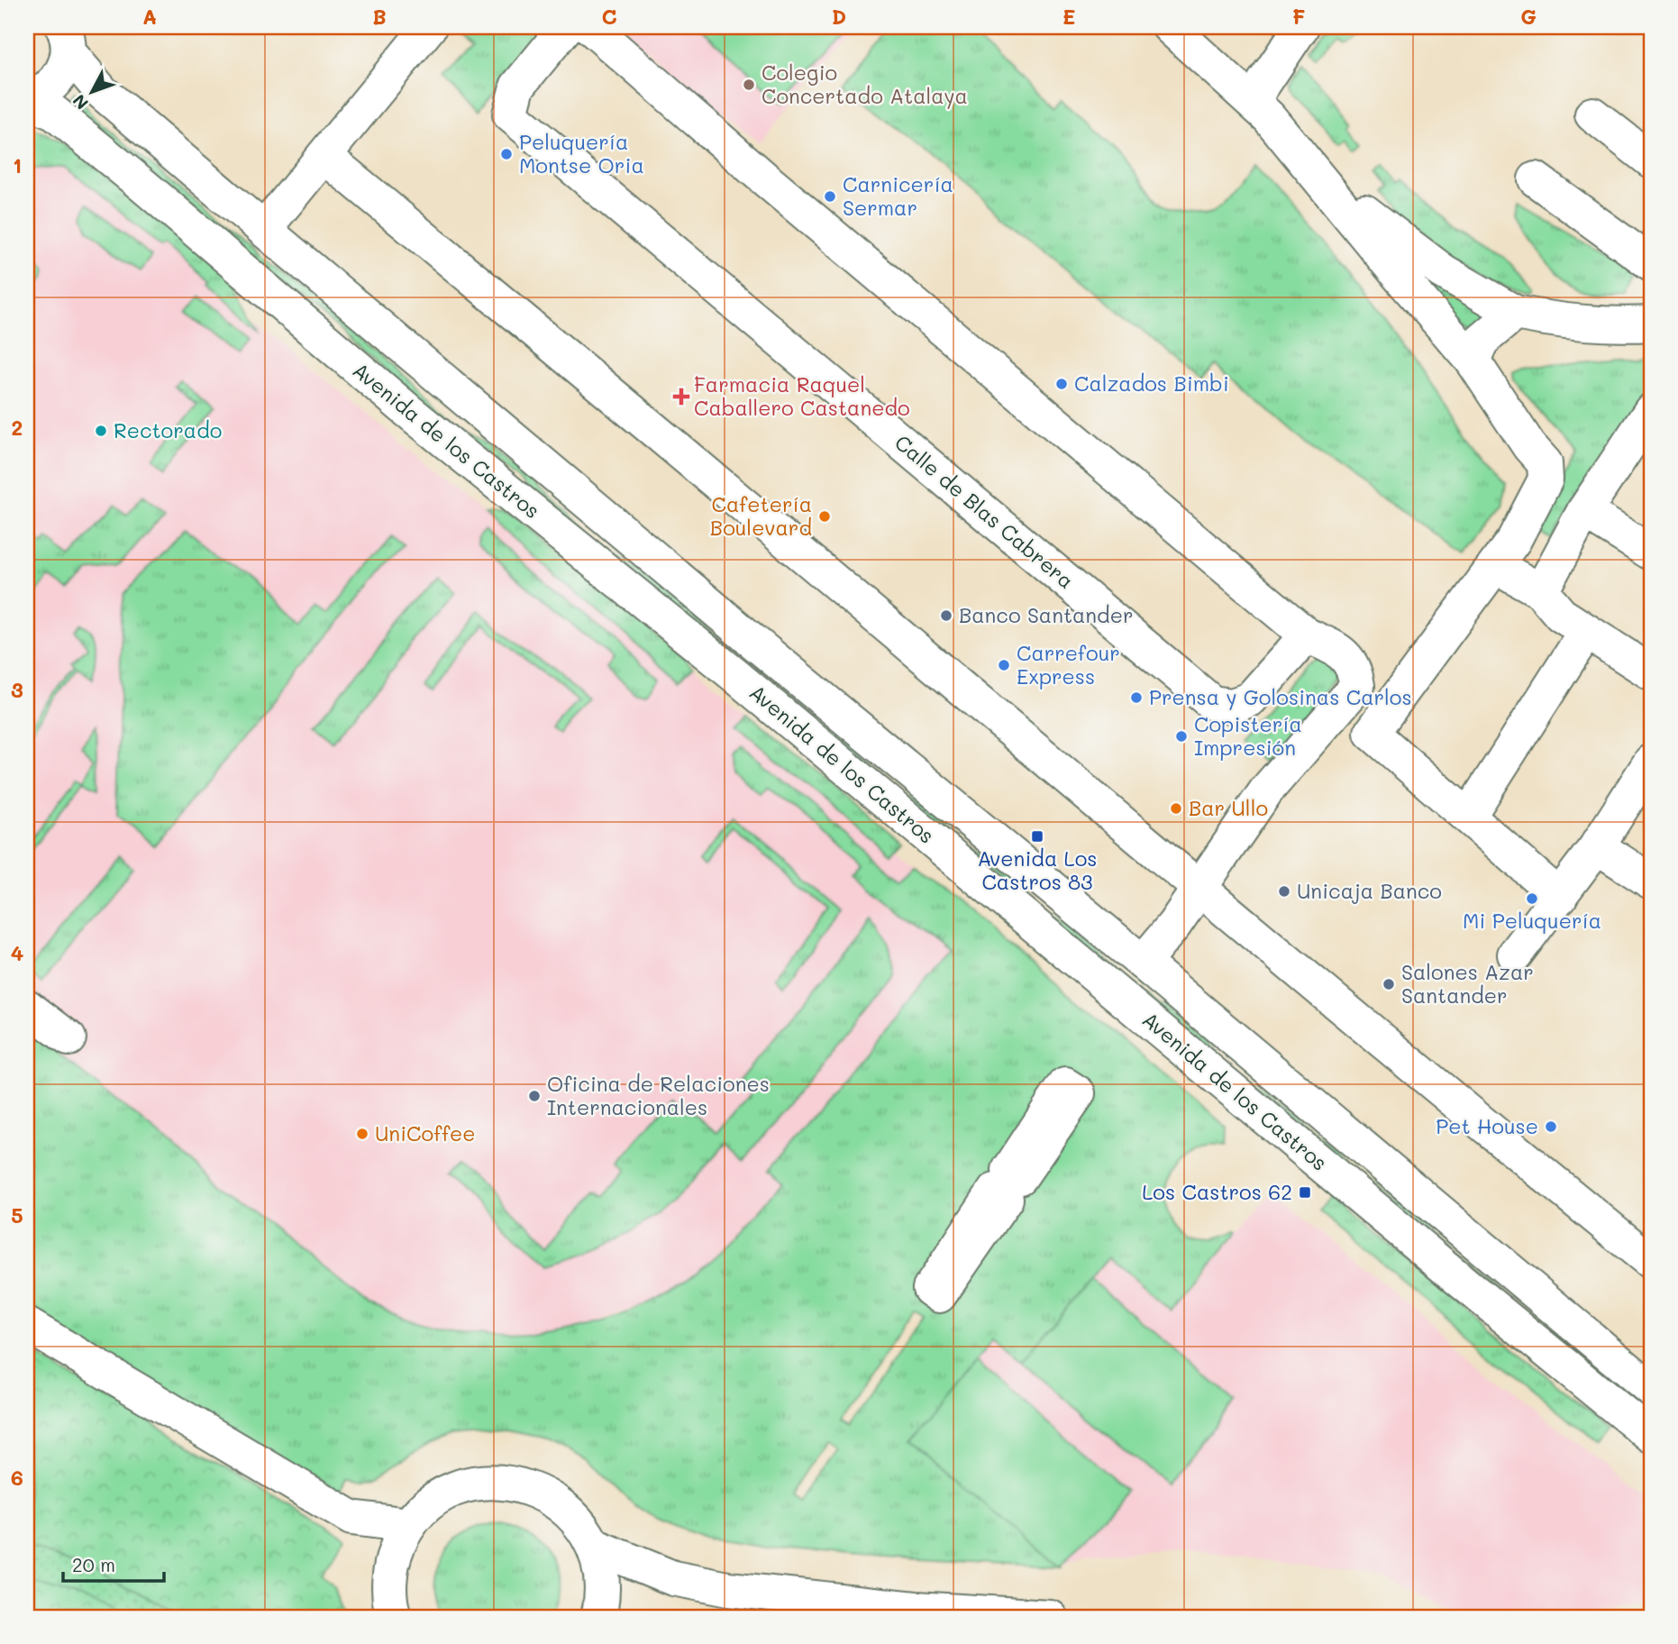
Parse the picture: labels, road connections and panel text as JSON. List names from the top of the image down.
{
  "streets": {
    "street": ["Avenida de los Castros", "Calle de Blas Cabrera"]
  },
  "places": {
    "other": [
      "Colegio Concertado Atalaya",
      "Peluquería Montse Oria",
      "Carnicería Sermar",
      "Calzados Bimbi",
      "Rectorado",
      "Cafetería Boulevard",
      "Banco Santander",
      "Carrefour Express",
      "Prensa y Golosinas Carlos",
      "Copistería Impresión",
      "Bar Ullo",
      "Unicaja Banco",
      "Mi Peluquería",
      "Salones Azar Santander",
      "Oficina de Relaciones Internacionales",
      "Pet House",
      "UniCoffee"
    ],
    "health": ["Farmacia Raquel Caballero Castanedo"],
    "transit": ["Avenida Los Castros 83", "Los Castros 62"]
  },
  "scale_bar": "20 m",
  "north": "bottom left",
  "grid": {
    "columns": [
      "A",
      "B",
      "C",
      "D",
      "E",
      "F",
      "G"
    ],
    "rows": [
      "1",
      "2",
      "3",
      "4",
      "5",
      "6"
    ]
  }
}
